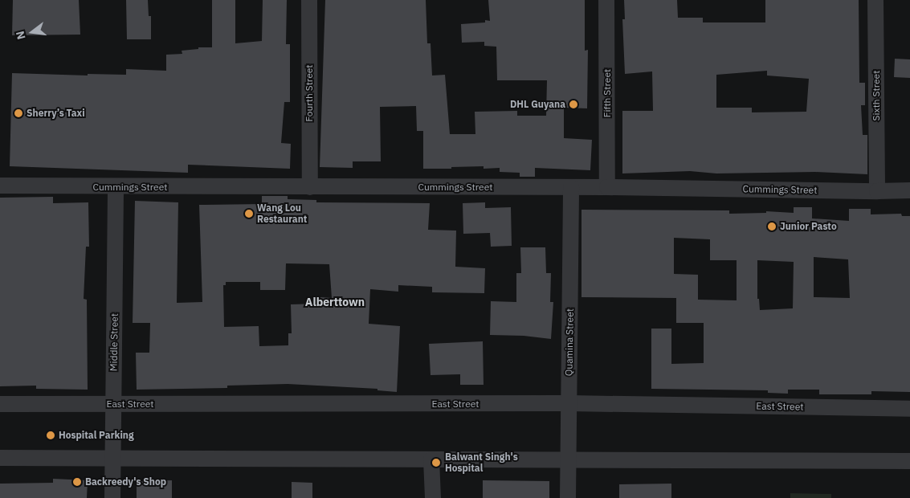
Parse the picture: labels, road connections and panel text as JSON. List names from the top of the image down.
{
  "streets": {
    "street": [
      "Fourth Street",
      "Fifth Street",
      "Sixth Street",
      "Cummings Street",
      "Middle Street",
      "Quamina Street",
      "East Street"
    ]
  },
  "crossings": [
    ["Fourth Street", "Cummings Street"],
    ["Fifth Street", "Cummings Street"],
    ["Sixth Street", "Cummings Street"],
    ["Cummings Street", "Middle Street"],
    ["Cummings Street", "Quamina Street"],
    ["Middle Street", "East Street"],
    ["Quamina Street", "East Street"]
  ],
  "districts": ["Alberttown"],
  "places": [
    "DHL Guyana",
    "Sherry’s Taxi",
    "Wang Lou Restaurant",
    "Junior Pasto",
    "Hospital Parking",
    "Balwant Singh's Hospital",
    "Backreedy's Shop"
  ],
  "north": "left"
}
